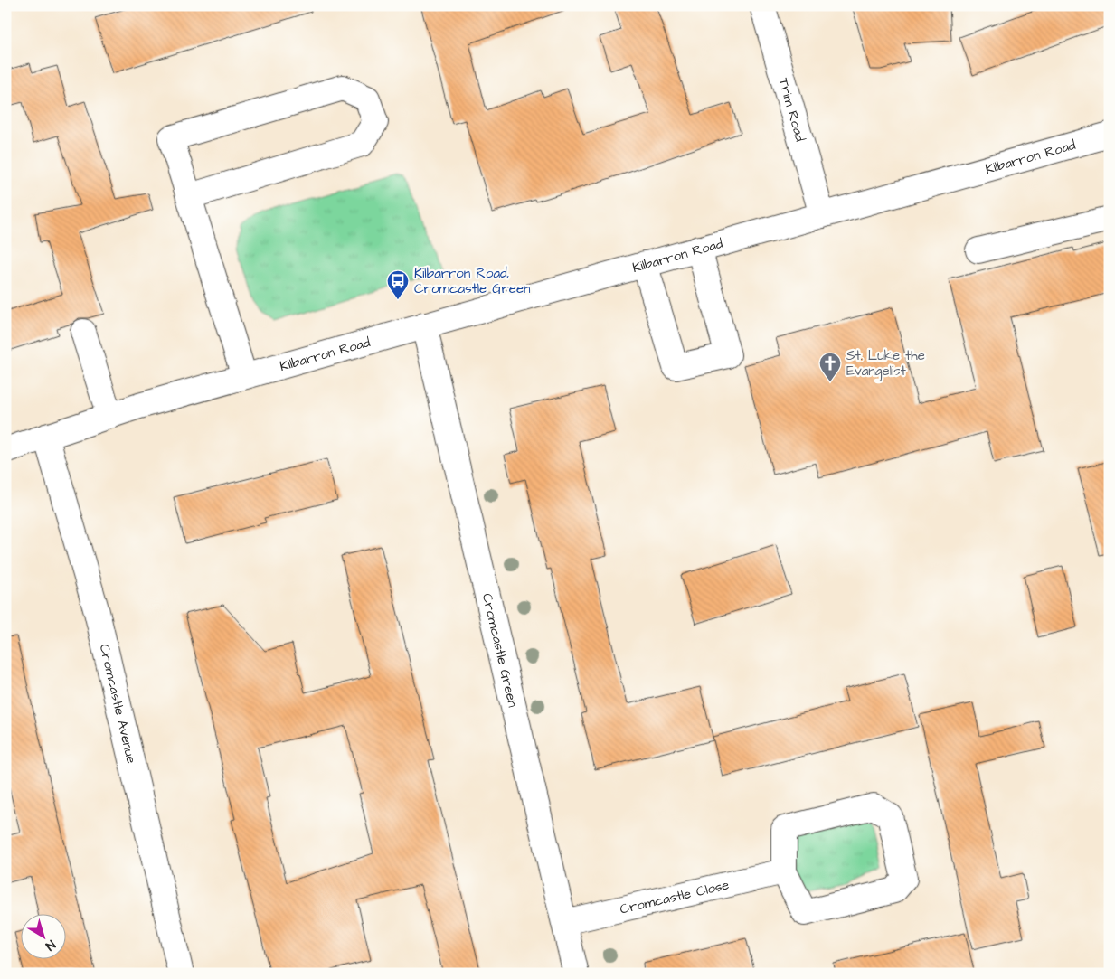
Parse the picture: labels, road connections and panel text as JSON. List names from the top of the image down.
{
  "streets": {
    "street": [
      "Trim Road",
      "Kilbarron Road",
      "Cromcastle Green",
      "Cromcastle Avenue",
      "Cromcastle Close"
    ]
  },
  "crossings": [
    ["Trim Road", "Kilbarron Road"],
    ["Kilbarron Road", "Cromcastle Green"],
    ["Kilbarron Road", "Cromcastle Avenue"],
    ["Cromcastle Green", "Cromcastle Close"]
  ],
  "places": {
    "bus stop": ["Kilbarron Road, Cromcastle Green"],
    "church": ["St. Luke the Evangelist"]
  },
  "north": "bottom right"
}
